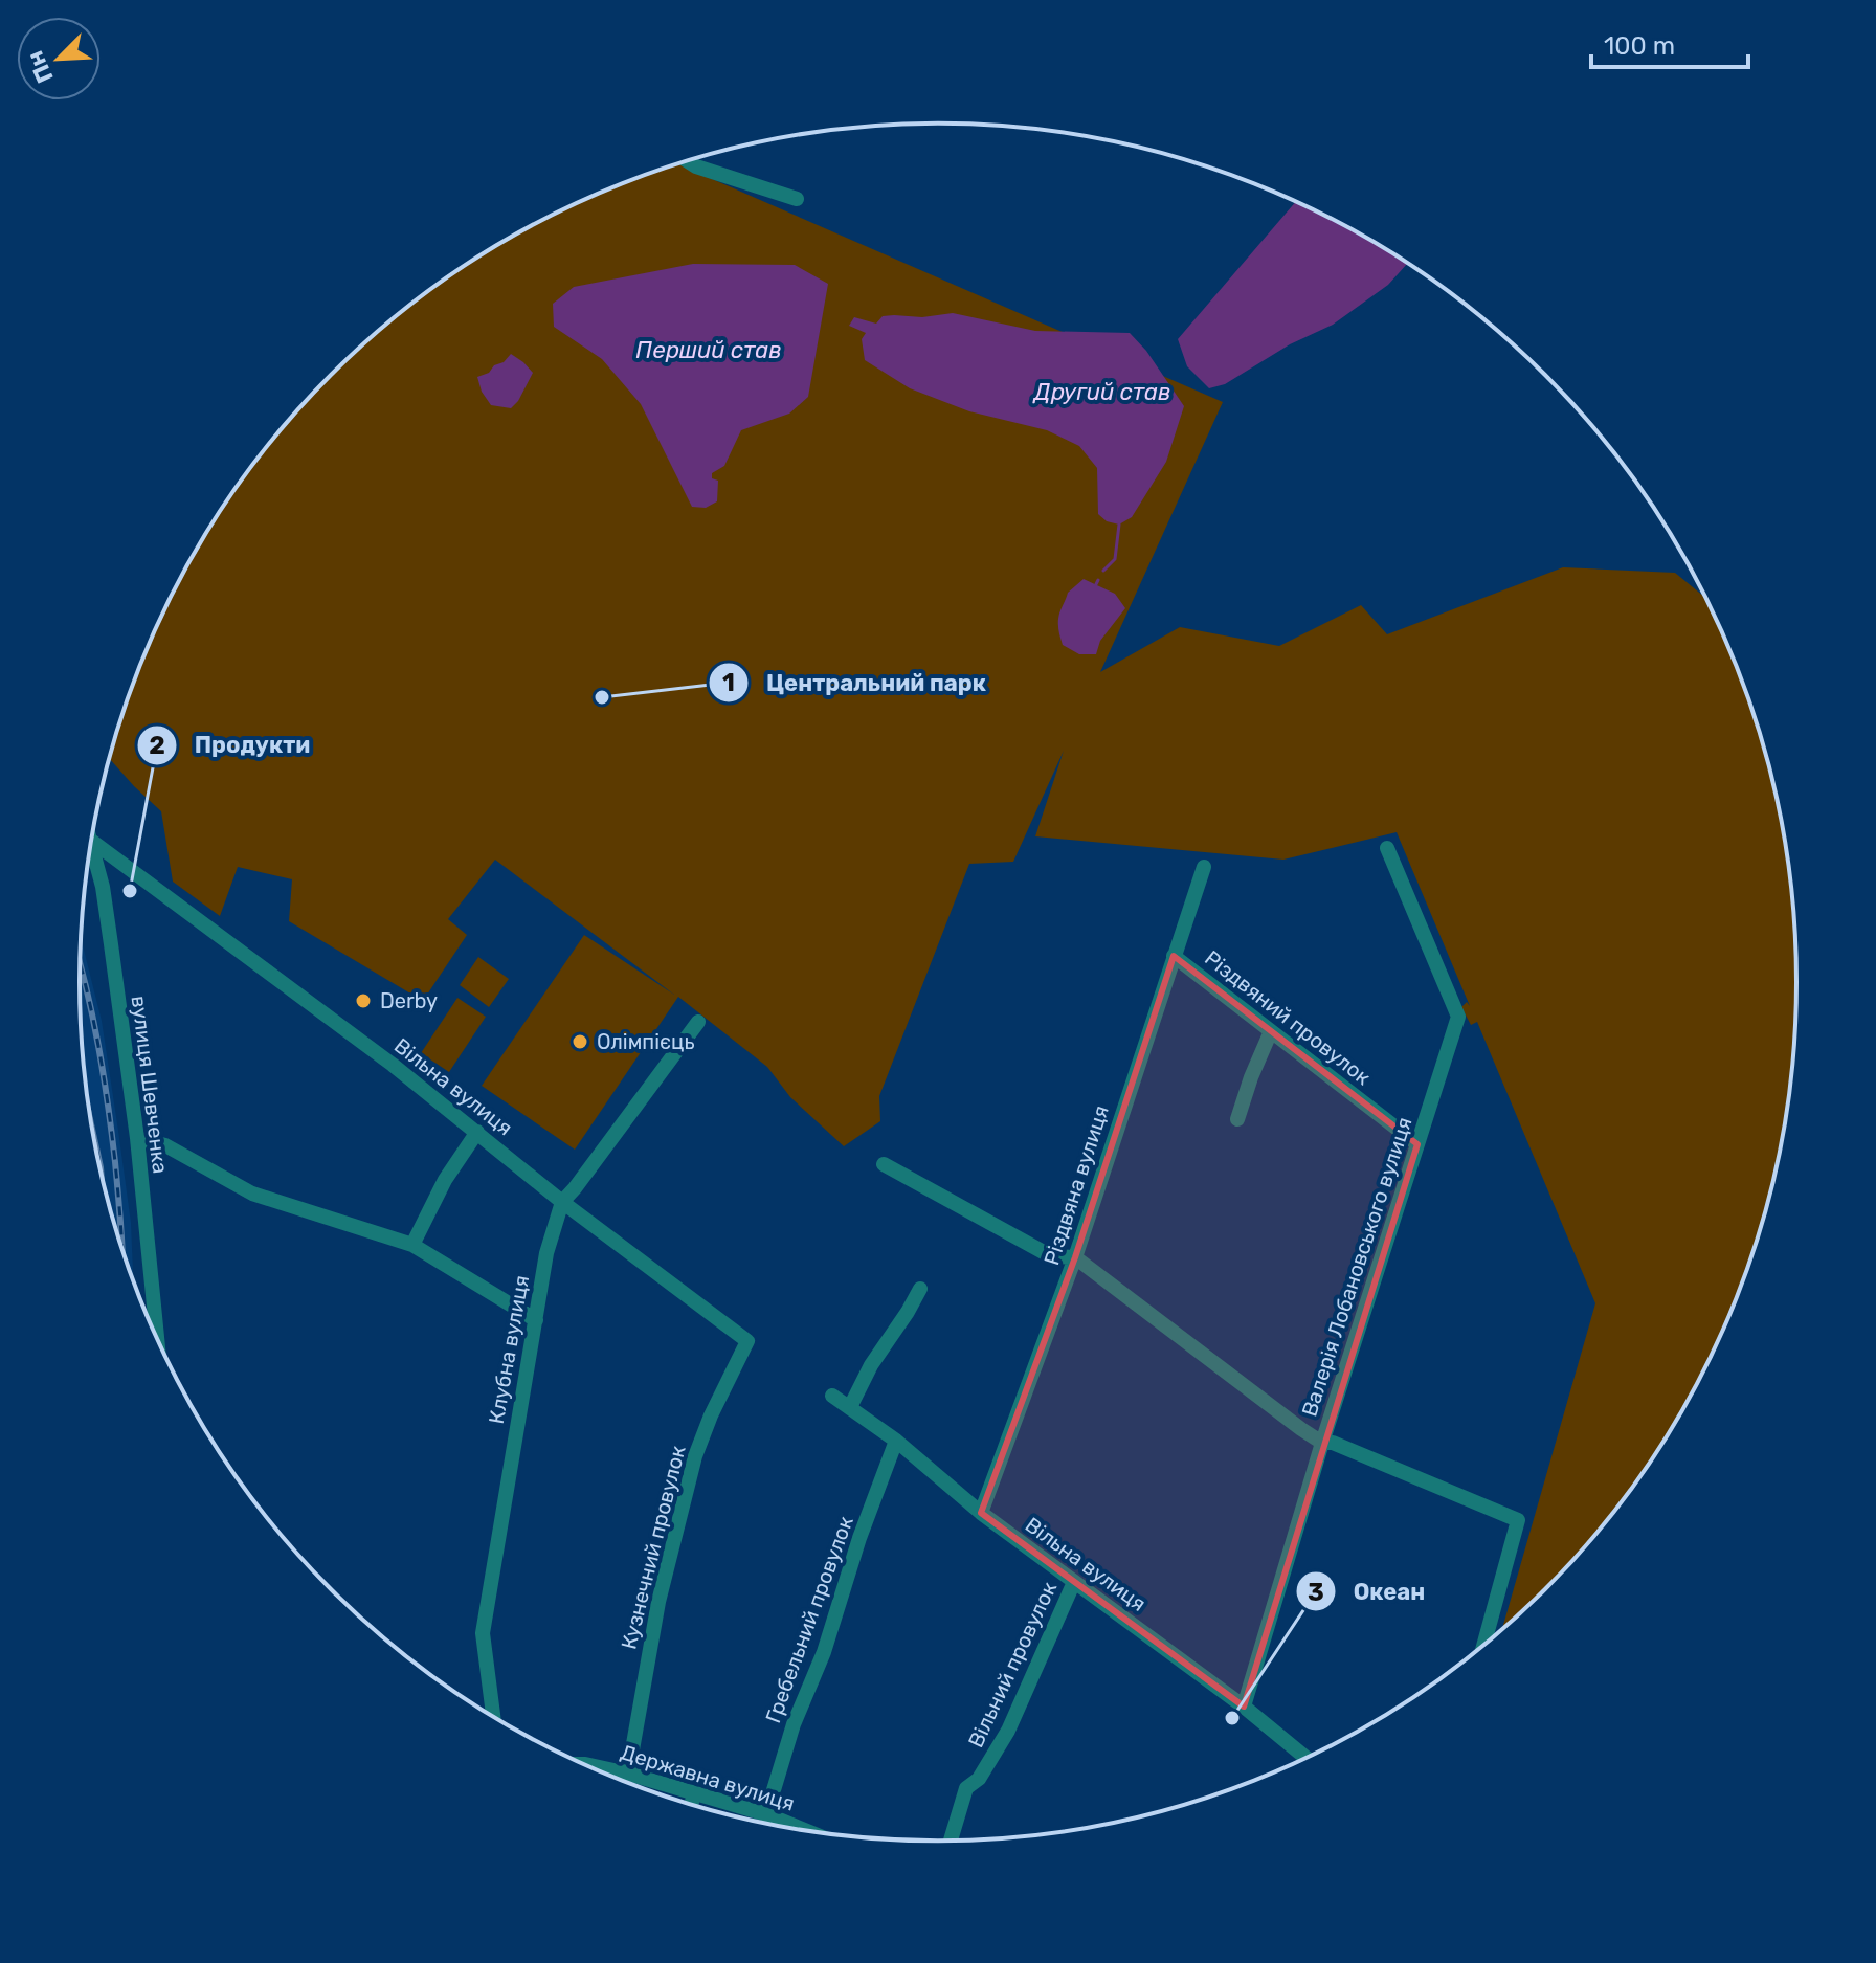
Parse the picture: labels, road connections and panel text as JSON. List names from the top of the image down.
{
  "streets": {
    "street": [
      "Різдвяний провулок",
      "вулиця Шевченка",
      "Вільна вулиця",
      "Різдвяна вулиця",
      "Валерія Лобановського вулиця",
      "Клубна вулиця",
      "Кузнечний провулок",
      "Гребельний провулок",
      "Вільний провулок",
      "Державна вулиця"
    ]
  },
  "crossings": [
    ["Різдвяний провулок", "Різдвяна вулиця"],
    ["Різдвяний провулок", "Валерія Лобановського вулиця"],
    ["Вільна вулиця", "Різдвяна вулиця"],
    ["Вільна вулиця", "Валерія Лобановського вулиця"],
    ["Вільна вулиця", "Клубна вулиця"],
    ["Вільна вулиця", "Кузнечний провулок"],
    ["Вільна вулиця", "Гребельний провулок"],
    ["Вільна вулиця", "Вільний провулок"],
    ["Кузнечний провулок", "Державна вулиця"],
    ["Гребельний провулок", "Державна вулиця"]
  ],
  "water": ["Перший став", "Другий став"],
  "places": [
    "Центральний парк",
    "Продукти",
    "Derby",
    "Олімпієць",
    "Океан"
  ],
  "scale_bar": "100 m",
  "north": "bottom left"
}
